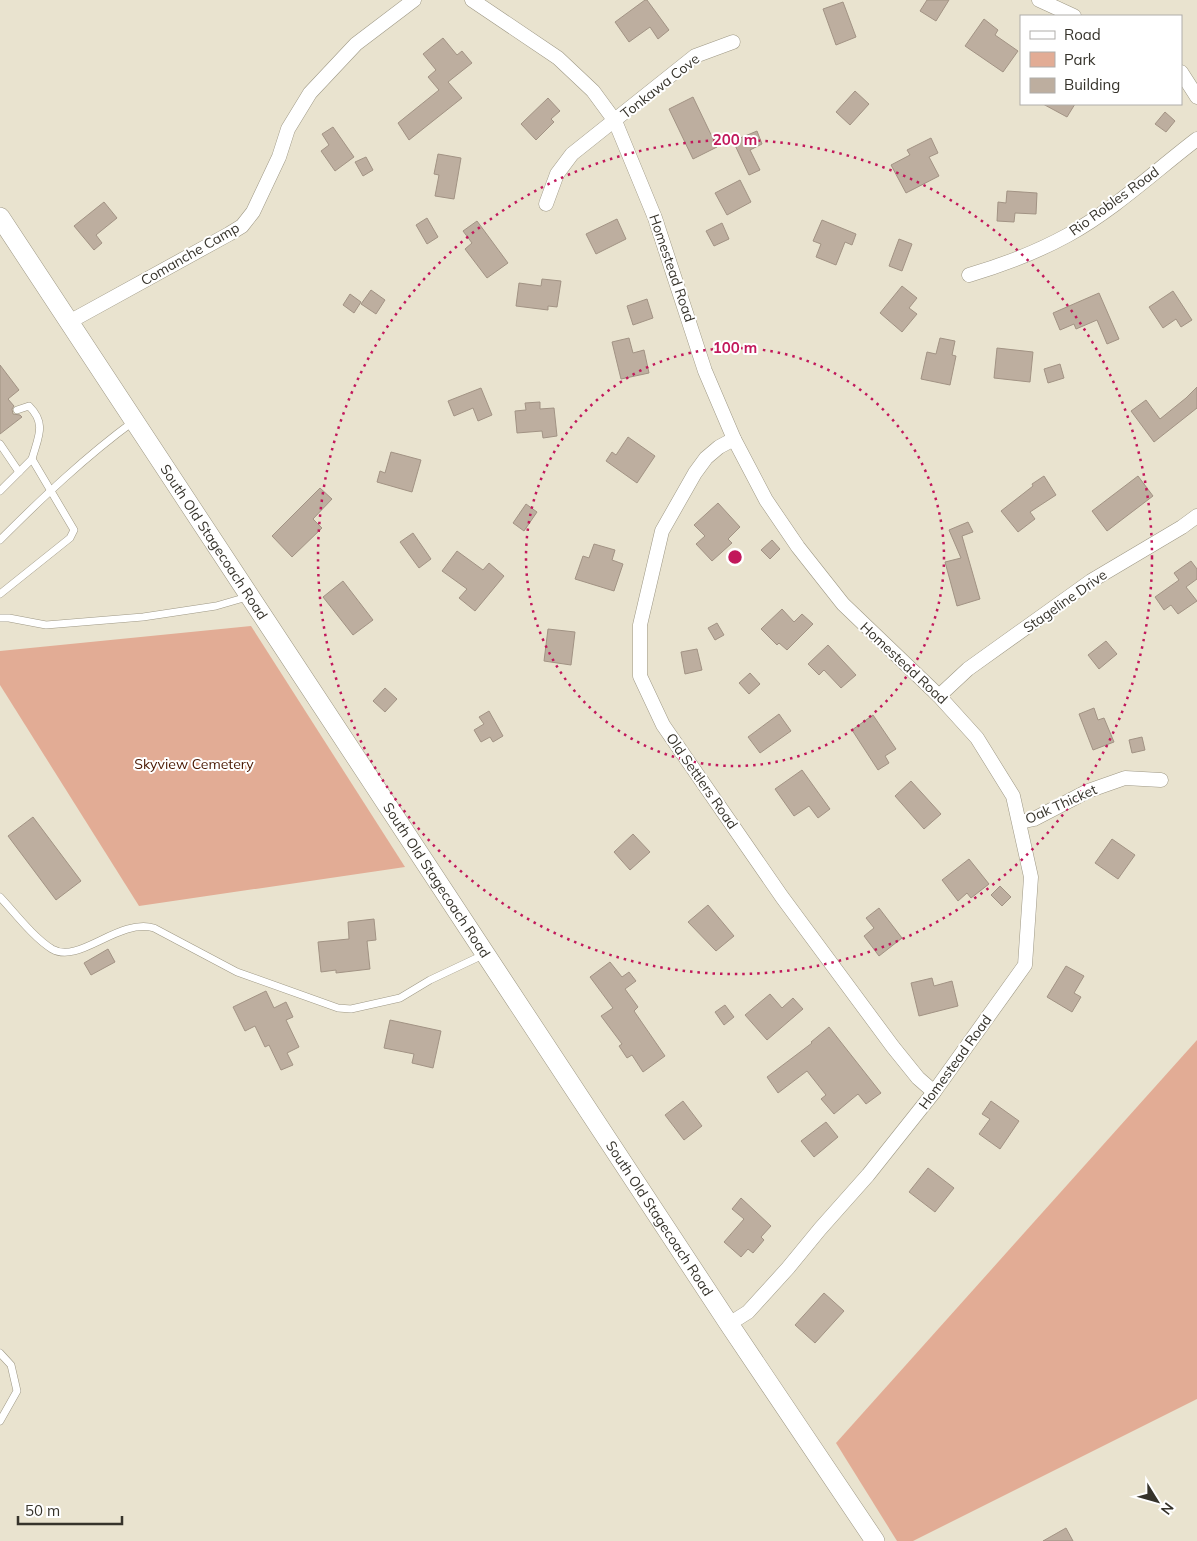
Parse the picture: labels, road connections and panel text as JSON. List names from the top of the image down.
{
  "streets": {
    "street": [
      "Tonkawa Cove",
      "Rio Robles Road",
      "Comanche Camp",
      "Homestead Road",
      "South Old Stagecoach Road",
      "Stageline Drive",
      "Old Settlers Road",
      "Oak Thicket"
    ]
  },
  "crossings": [
    ["Tonkawa Cove", "Homestead Road"],
    ["Comanche Camp", "South Old Stagecoach Road"],
    ["Homestead Road", "South Old Stagecoach Road"],
    ["Homestead Road", "Stageline Drive"],
    ["Homestead Road", "Old Settlers Road"],
    ["Homestead Road", "Oak Thicket"]
  ],
  "parks": ["Skyview Cemetery"],
  "legend": ["Road", "Park", "Building"],
  "scale_bar": "50 m",
  "north": "bottom right",
  "rings": ["200 m", "100 m"]
}
